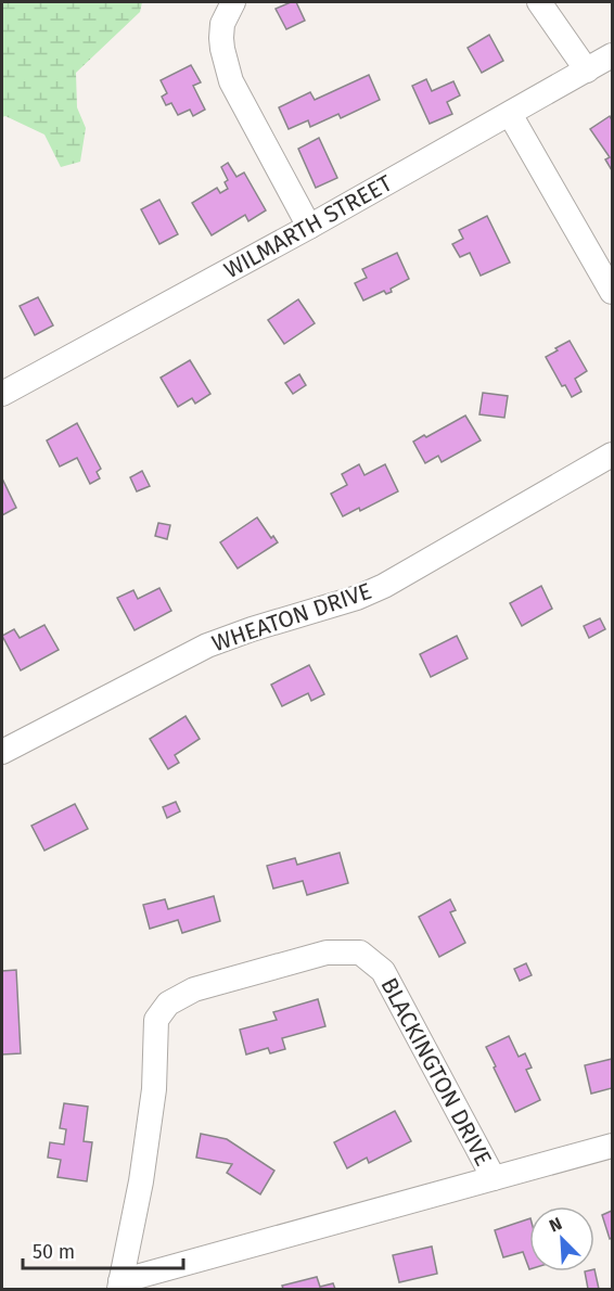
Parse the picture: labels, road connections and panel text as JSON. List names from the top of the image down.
{
  "streets": {
    "street": ["WILMARTH STREET", "WHEATON DRIVE", "BLACKINGTON DRIVE"]
  },
  "scale_bar": "50 m",
  "north": "top left"
}
